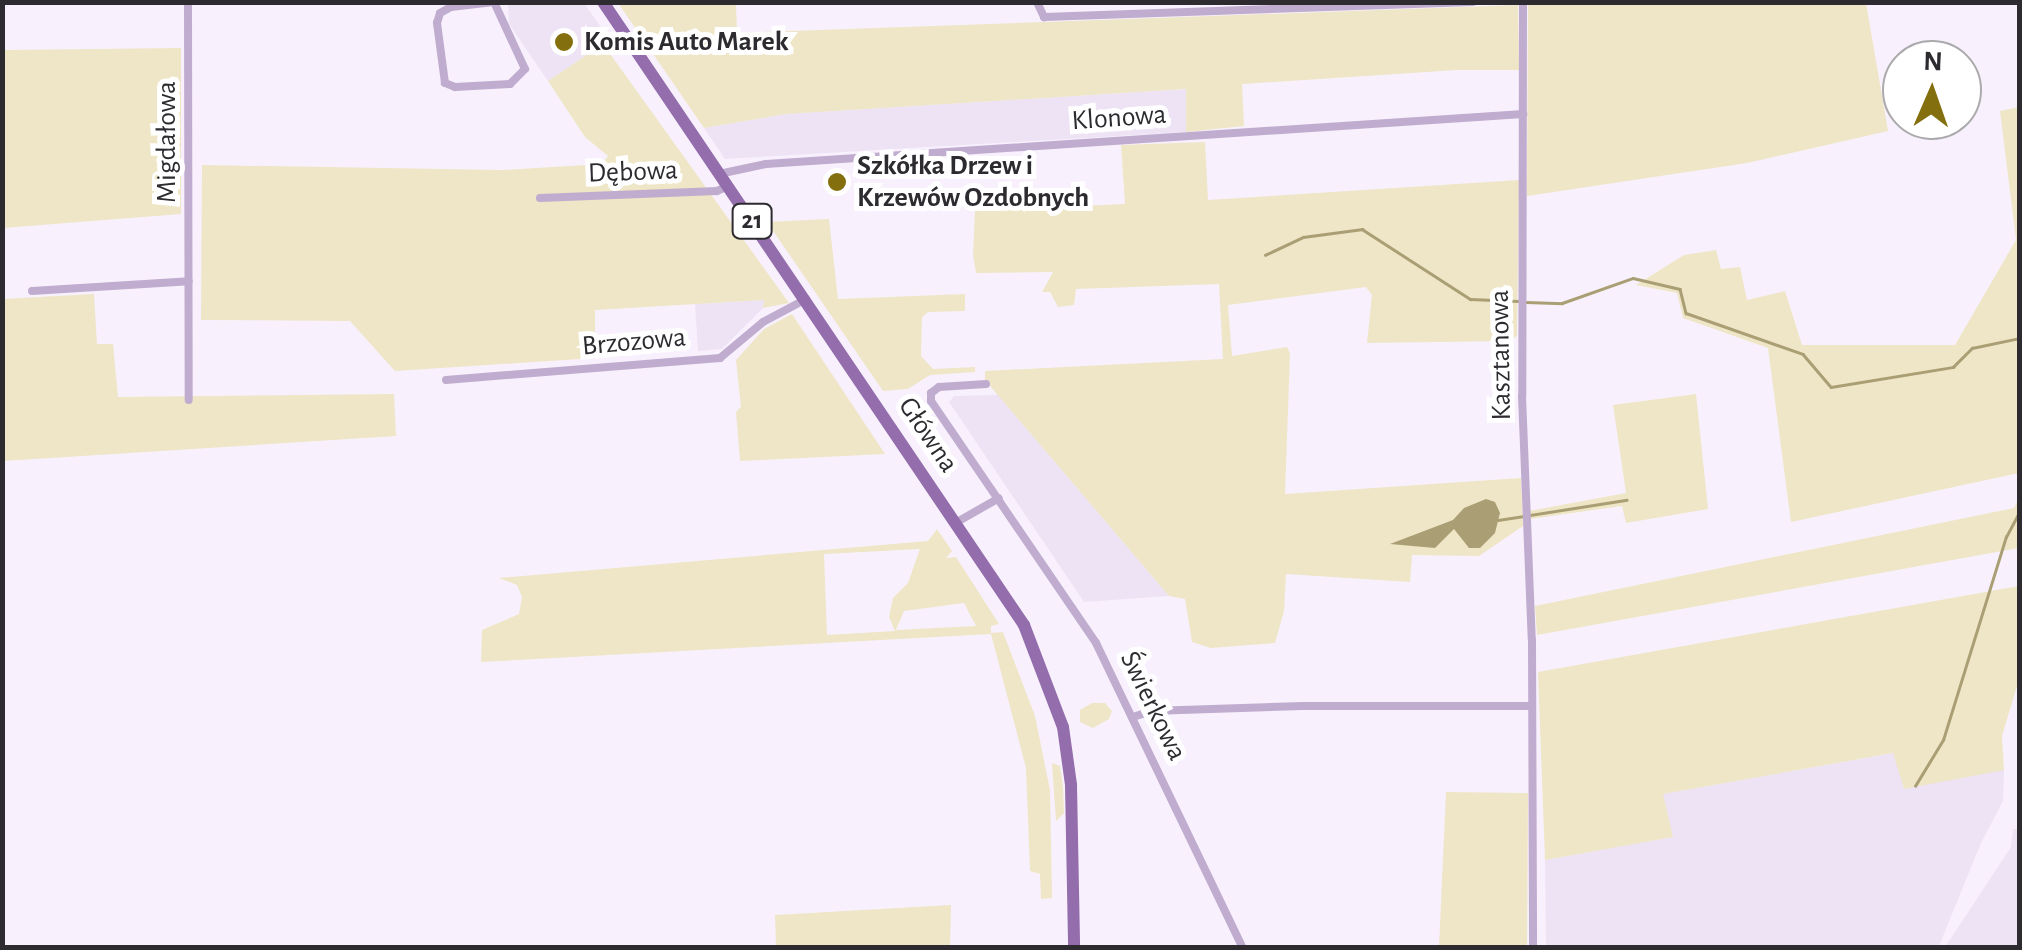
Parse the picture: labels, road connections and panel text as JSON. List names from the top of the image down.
{
  "streets": {
    "main road": ["21", "Główna"],
    "street": [
      "Klonowa",
      "Migdałowa",
      "Dębowa",
      "Brzozowa",
      "Kasztanowa",
      "Świerkowa"
    ]
  },
  "crossings": [
    ["Klonowa", "Dębowa"],
    ["Klonowa", "Kasztanowa"],
    ["Klonowa", "Główna"],
    ["Dębowa", "Główna"],
    ["Brzozowa", "Główna"]
  ],
  "places": ["Komis Auto Marek", "Szkółka Drzew i Krzewów Ozdobnych"],
  "north": "top"
}
